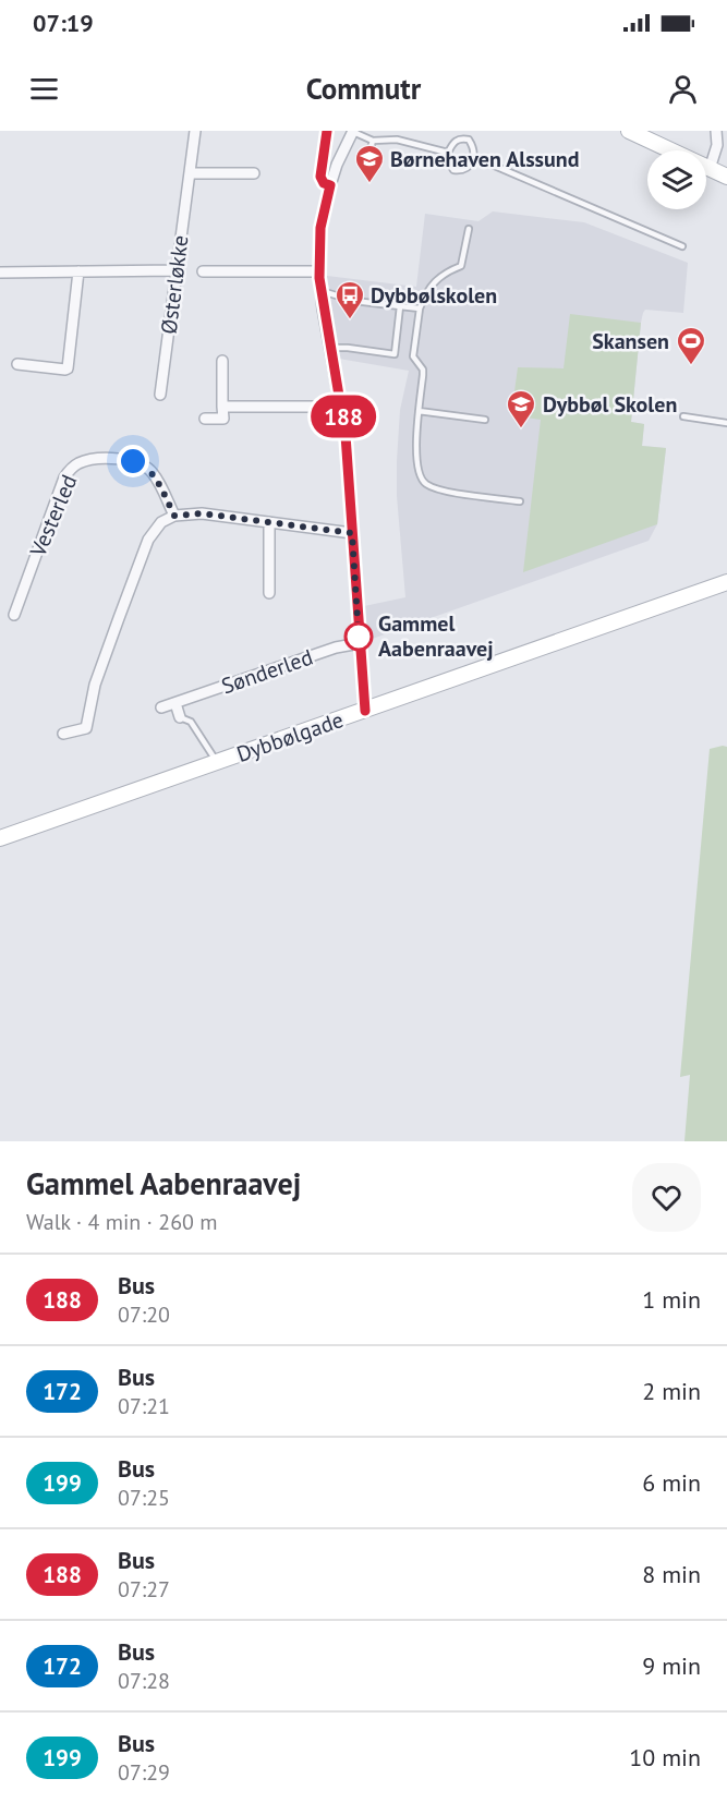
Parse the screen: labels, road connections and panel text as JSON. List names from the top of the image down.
{
  "streets": {
    "street": [
      "Østerløkke",
      "Vesterled",
      "Sønderled",
      "Dybbølgade"
    ]
  },
  "places": {
    "school or university": ["Børnehaven Alssund", "Dybbøl Skolen"],
    "bus stop": ["Dybbølskolen"],
    "sports": ["Skansen"],
    "other": ["Gammel Aabenraavej"]
  },
  "lines": ["bus line 188"],
  "page": {
    "status": "07:19",
    "header": "Commutr",
    "on_map": "188",
    "heading": ["Gammel Aabenraavej", "Walk · 4 min · 260 m"],
    "list": [
      {
        "mark": "188",
        "name": "Bus",
        "note": "07:20",
        "value": "1 min"
      },
      {
        "mark": "172",
        "name": "Bus",
        "note": "07:21",
        "value": "2 min"
      },
      {
        "mark": "199",
        "name": "Bus",
        "note": "07:25",
        "value": "6 min"
      },
      {
        "mark": "188",
        "name": "Bus",
        "note": "07:27",
        "value": "8 min"
      },
      {
        "mark": "172",
        "name": "Bus",
        "note": "07:28",
        "value": "9 min"
      },
      {
        "mark": "199",
        "name": "Bus",
        "note": "07:29",
        "value": "10 min"
      }
    ]
  }
}
